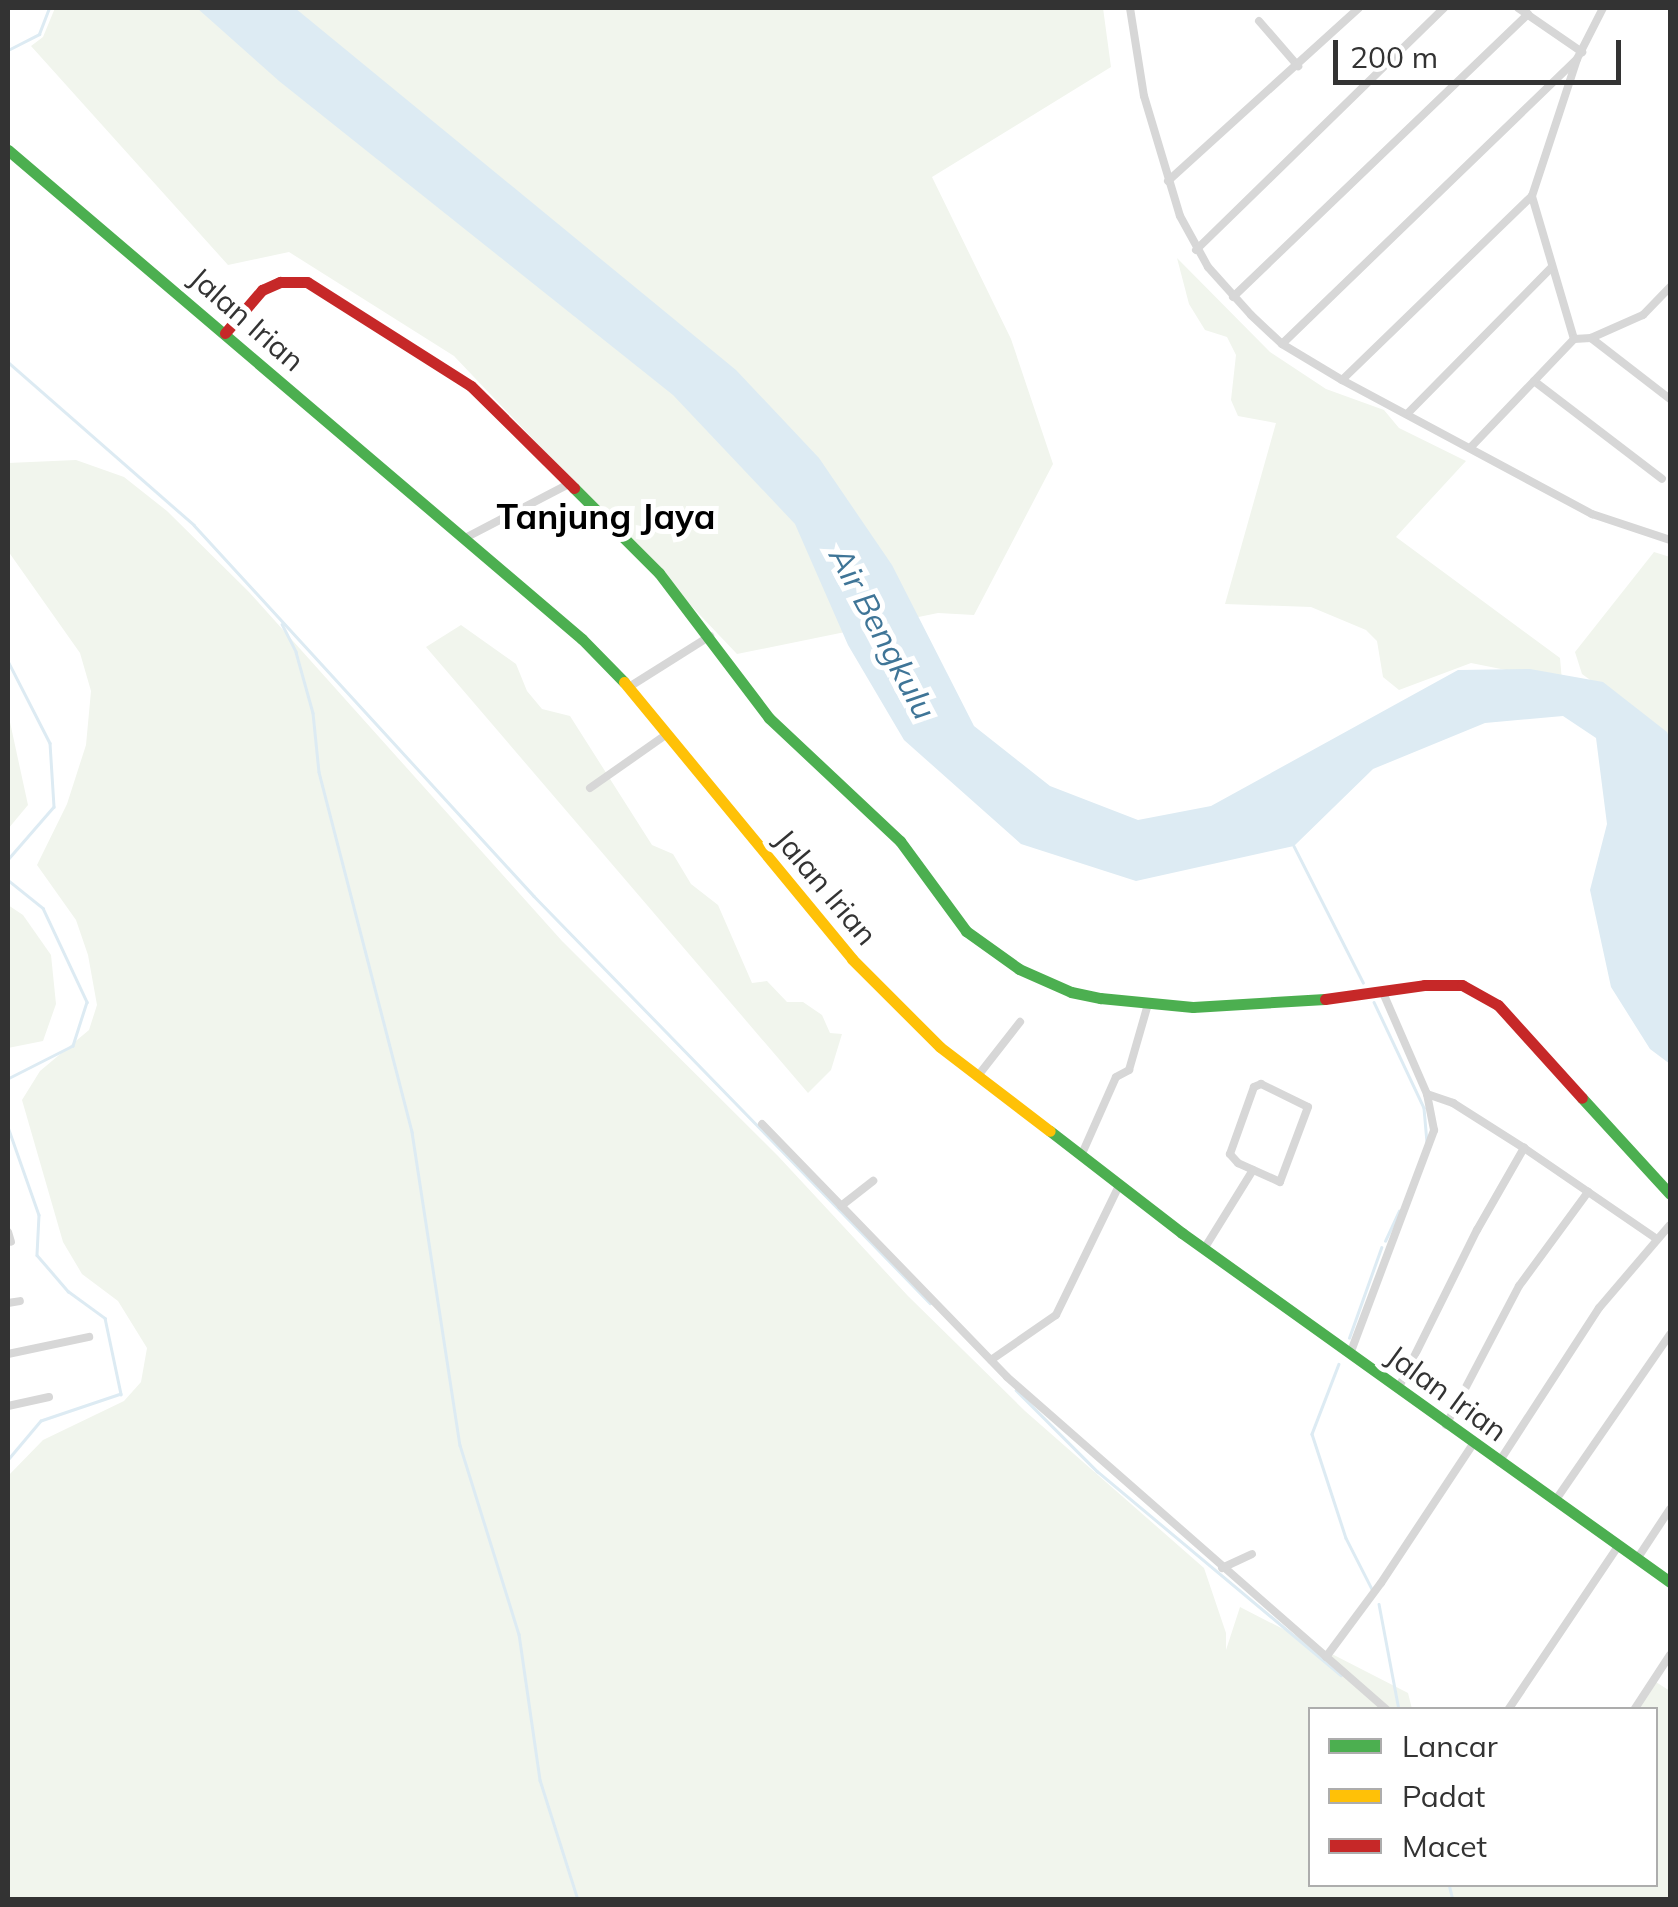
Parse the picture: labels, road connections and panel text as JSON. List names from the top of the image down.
{
  "streets": {
    "main road": ["Jalan Irian"]
  },
  "districts": ["Tanjung Jaya"],
  "water": ["Air Bengkulu"],
  "legend": ["Lancar", "Padat", "Macet"],
  "scale_bar": "200 m"
}
